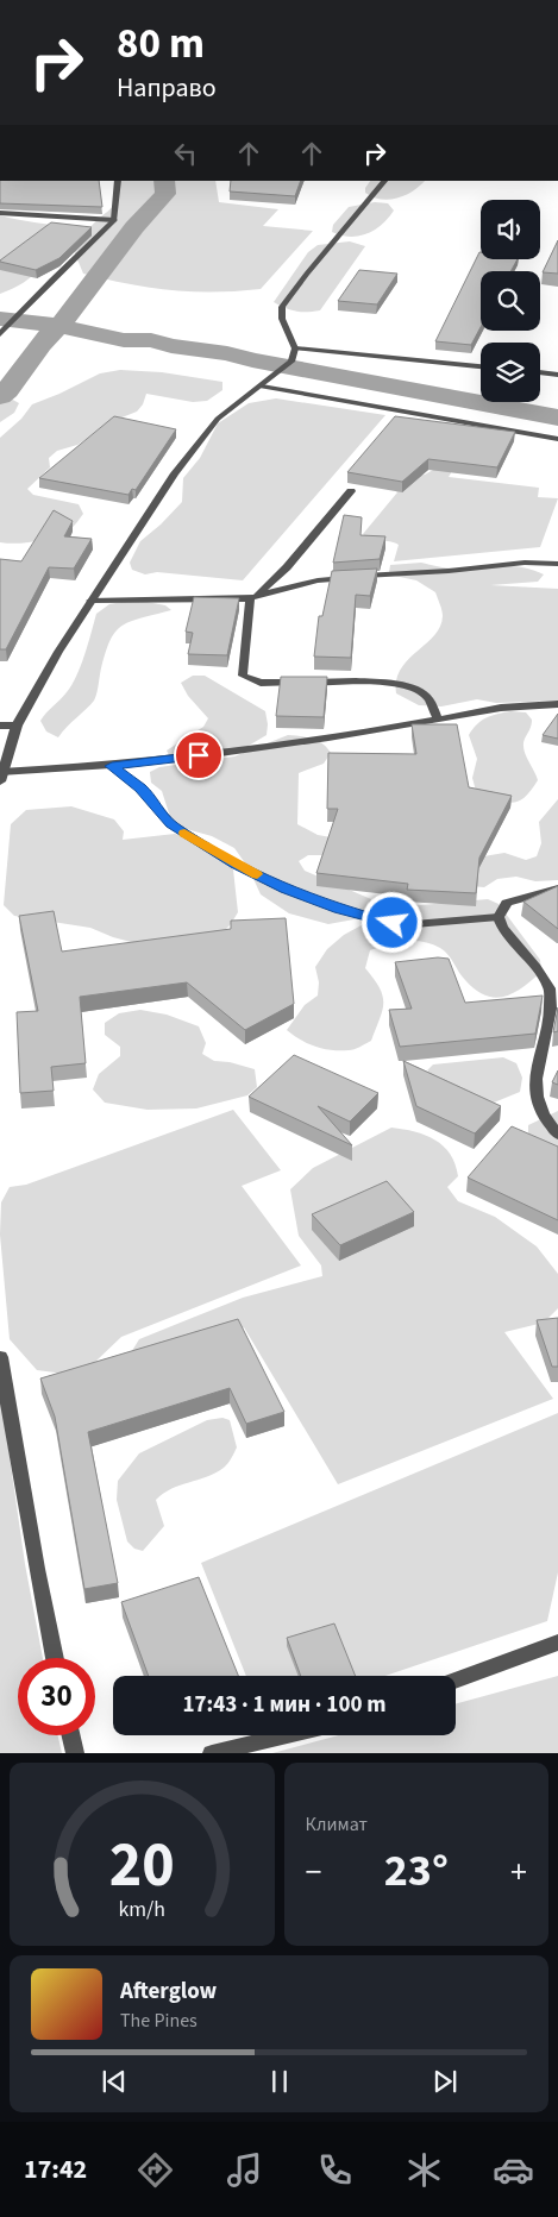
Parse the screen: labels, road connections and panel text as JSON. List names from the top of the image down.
{
  "page": {
    "turn": ["80 m", "Направо"],
    "limit": "30",
    "trip": "17:43 · 1 мин · 100 m",
    "tile": "Климат",
    "heat": ["−", "23°", "+"],
    "song": ["Afterglow", "The Pines"],
    "tabs": "17:42",
    "gauge": ["20", "km/h"]
  }
}
